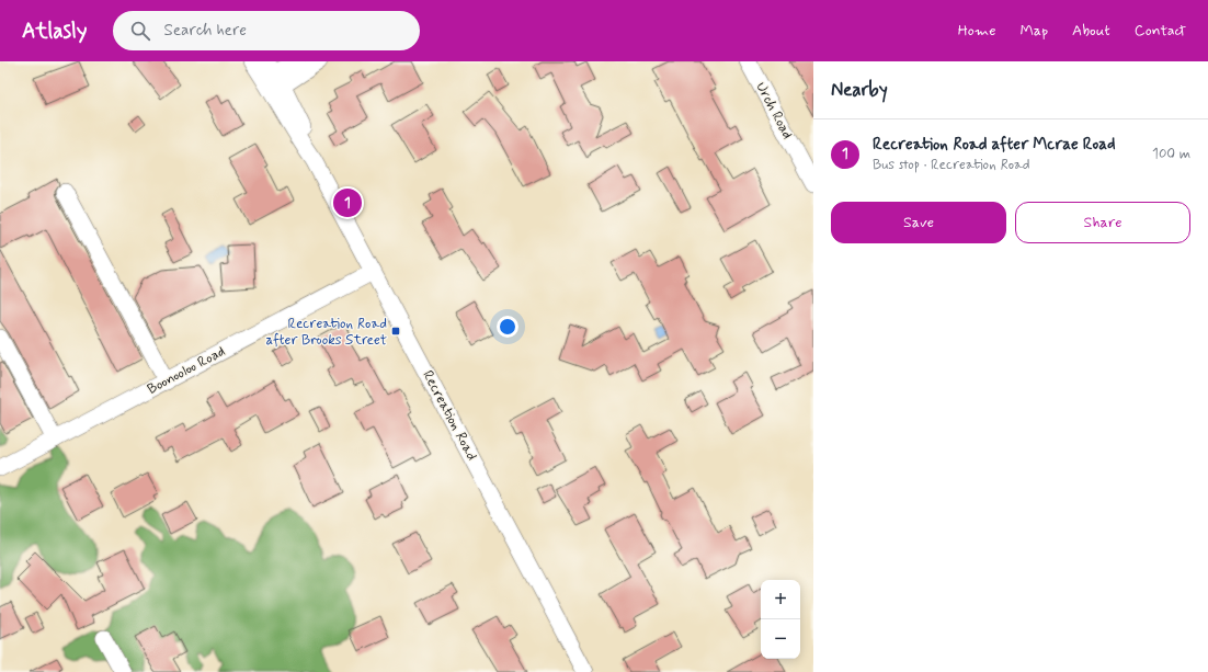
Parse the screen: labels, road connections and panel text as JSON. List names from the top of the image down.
{
  "streets": {
    "street": ["Urch Road", "Boonooloo Road", "Recreation Road"]
  },
  "crossings": [
    ["Boonooloo Road", "Recreation Road"]
  ],
  "places": {
    "transit": ["Recreation Road after Brooks Street"]
  },
  "page": {
    "header": "Atlasly",
    "search": "Search here",
    "nav": [
      "Home",
      "Map",
      "About",
      "Contact"
    ],
    "heading": "Nearby",
    "list": [
      {
        "mark": "1",
        "name": "Recreation Road after Mcrae Road",
        "note": "Bus stop · Recreation Road",
        "value": "100 m"
      }
    ],
    "pins": "1",
    "buttons": ["Save", "Share"],
    "map_buttons": ["+", "−"]
  }
}
